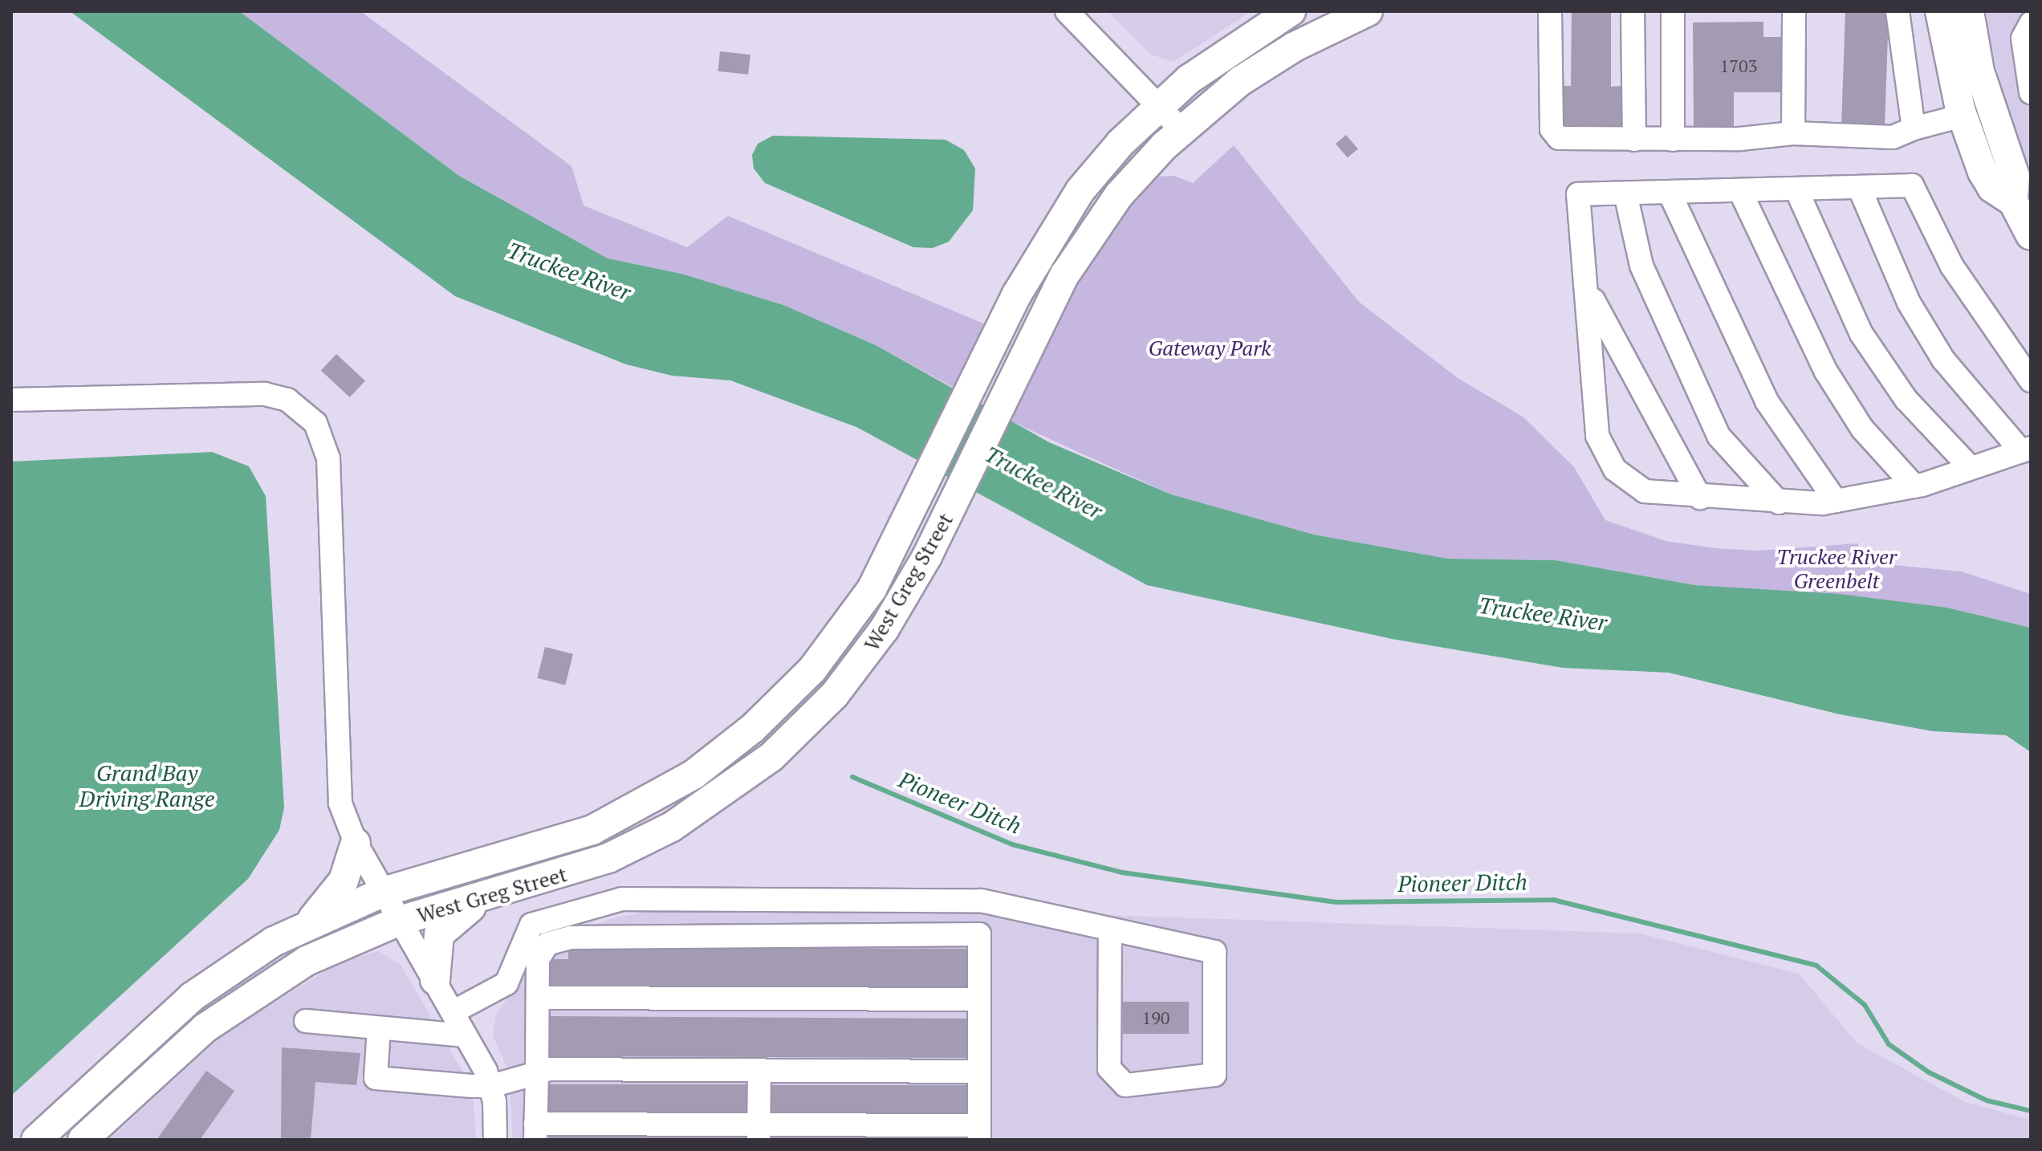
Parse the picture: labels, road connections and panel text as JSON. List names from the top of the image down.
{
  "streets": {
    "main road": ["West Greg Street"]
  },
  "water": ["Truckee River", "Grand Bay Driving Range", "Pioneer Ditch"],
  "parks": ["Gateway Park", "Truckee River Greenbelt"],
  "house_numbers": ["1703", "190"]
}
